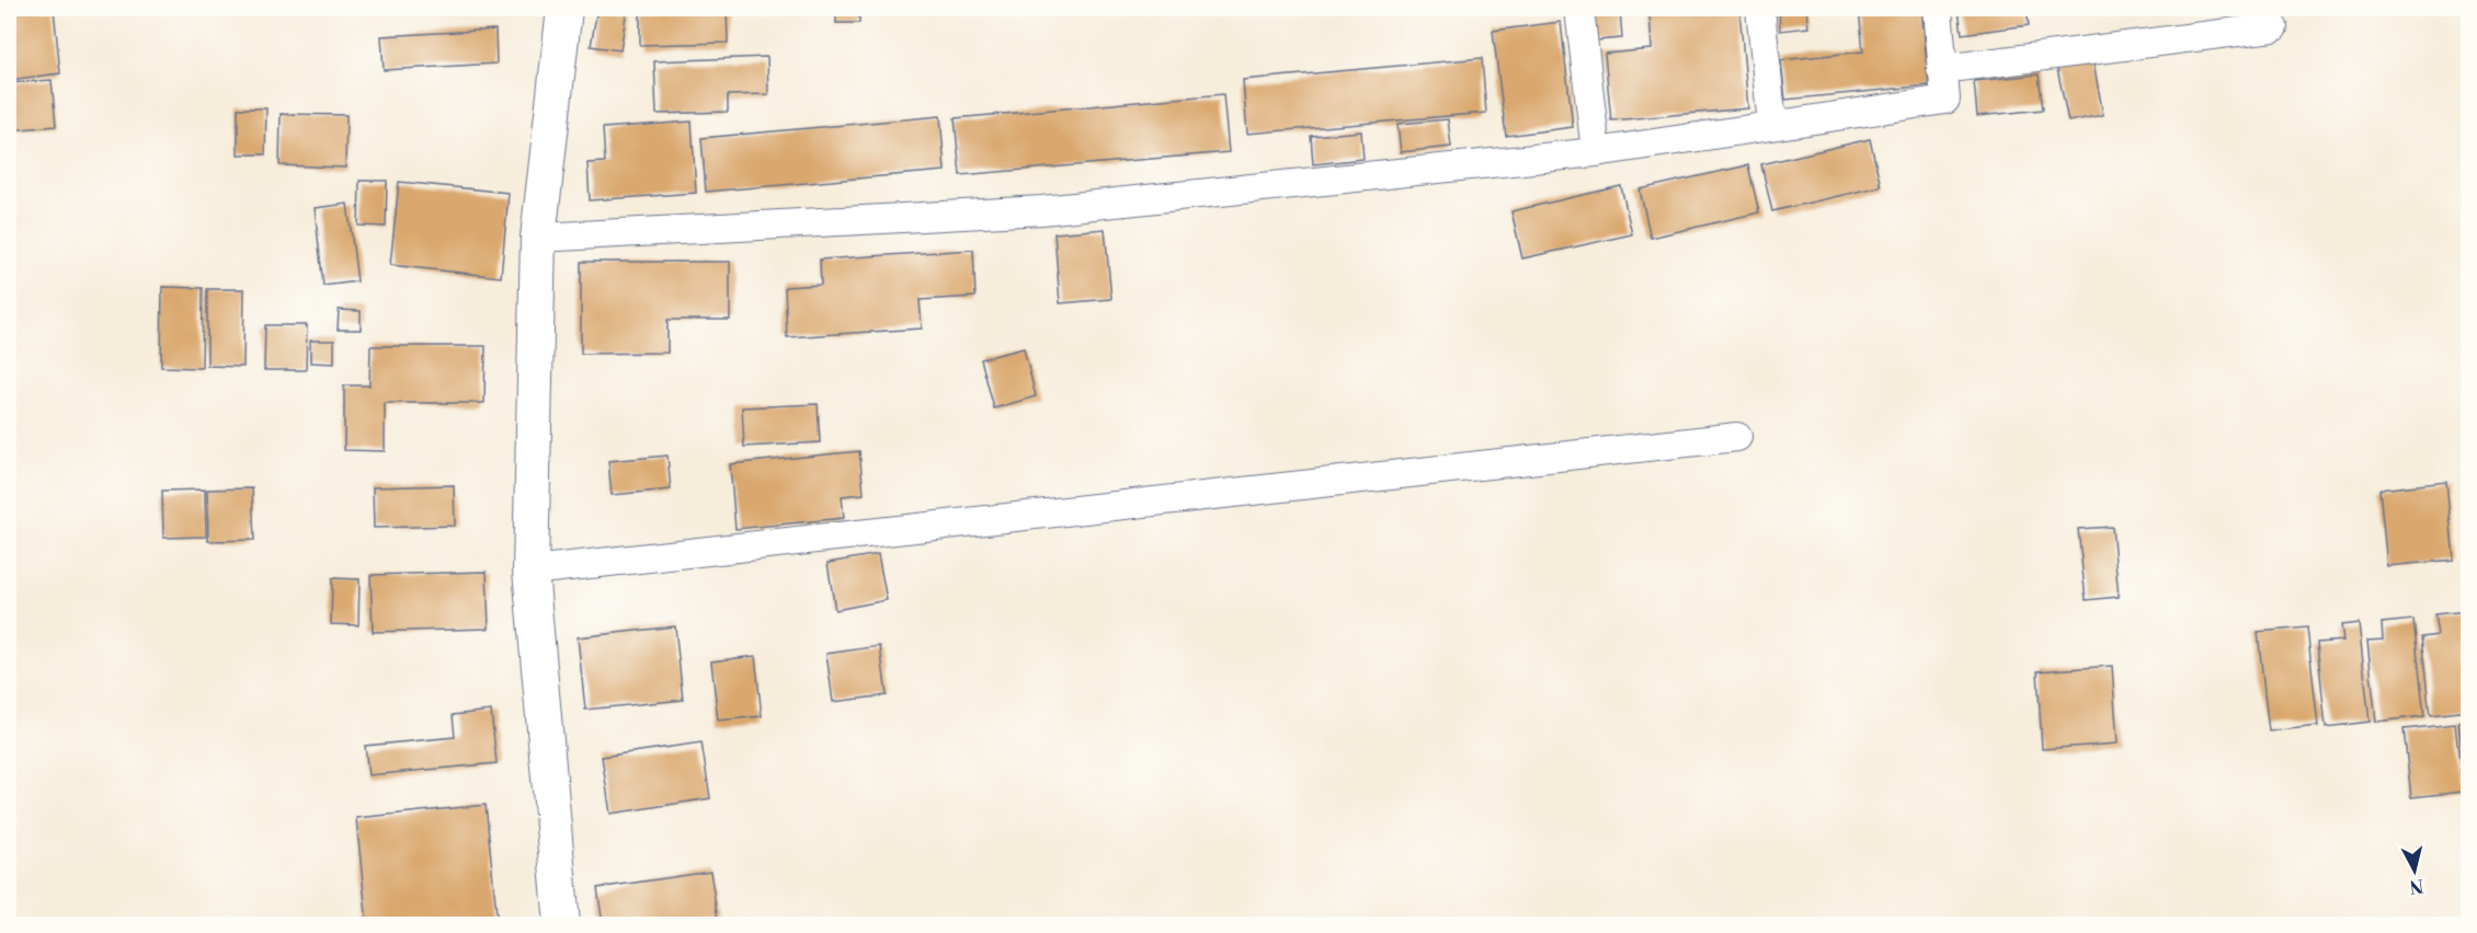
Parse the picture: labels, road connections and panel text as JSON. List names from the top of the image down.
{
  "north": "bottom"
}
